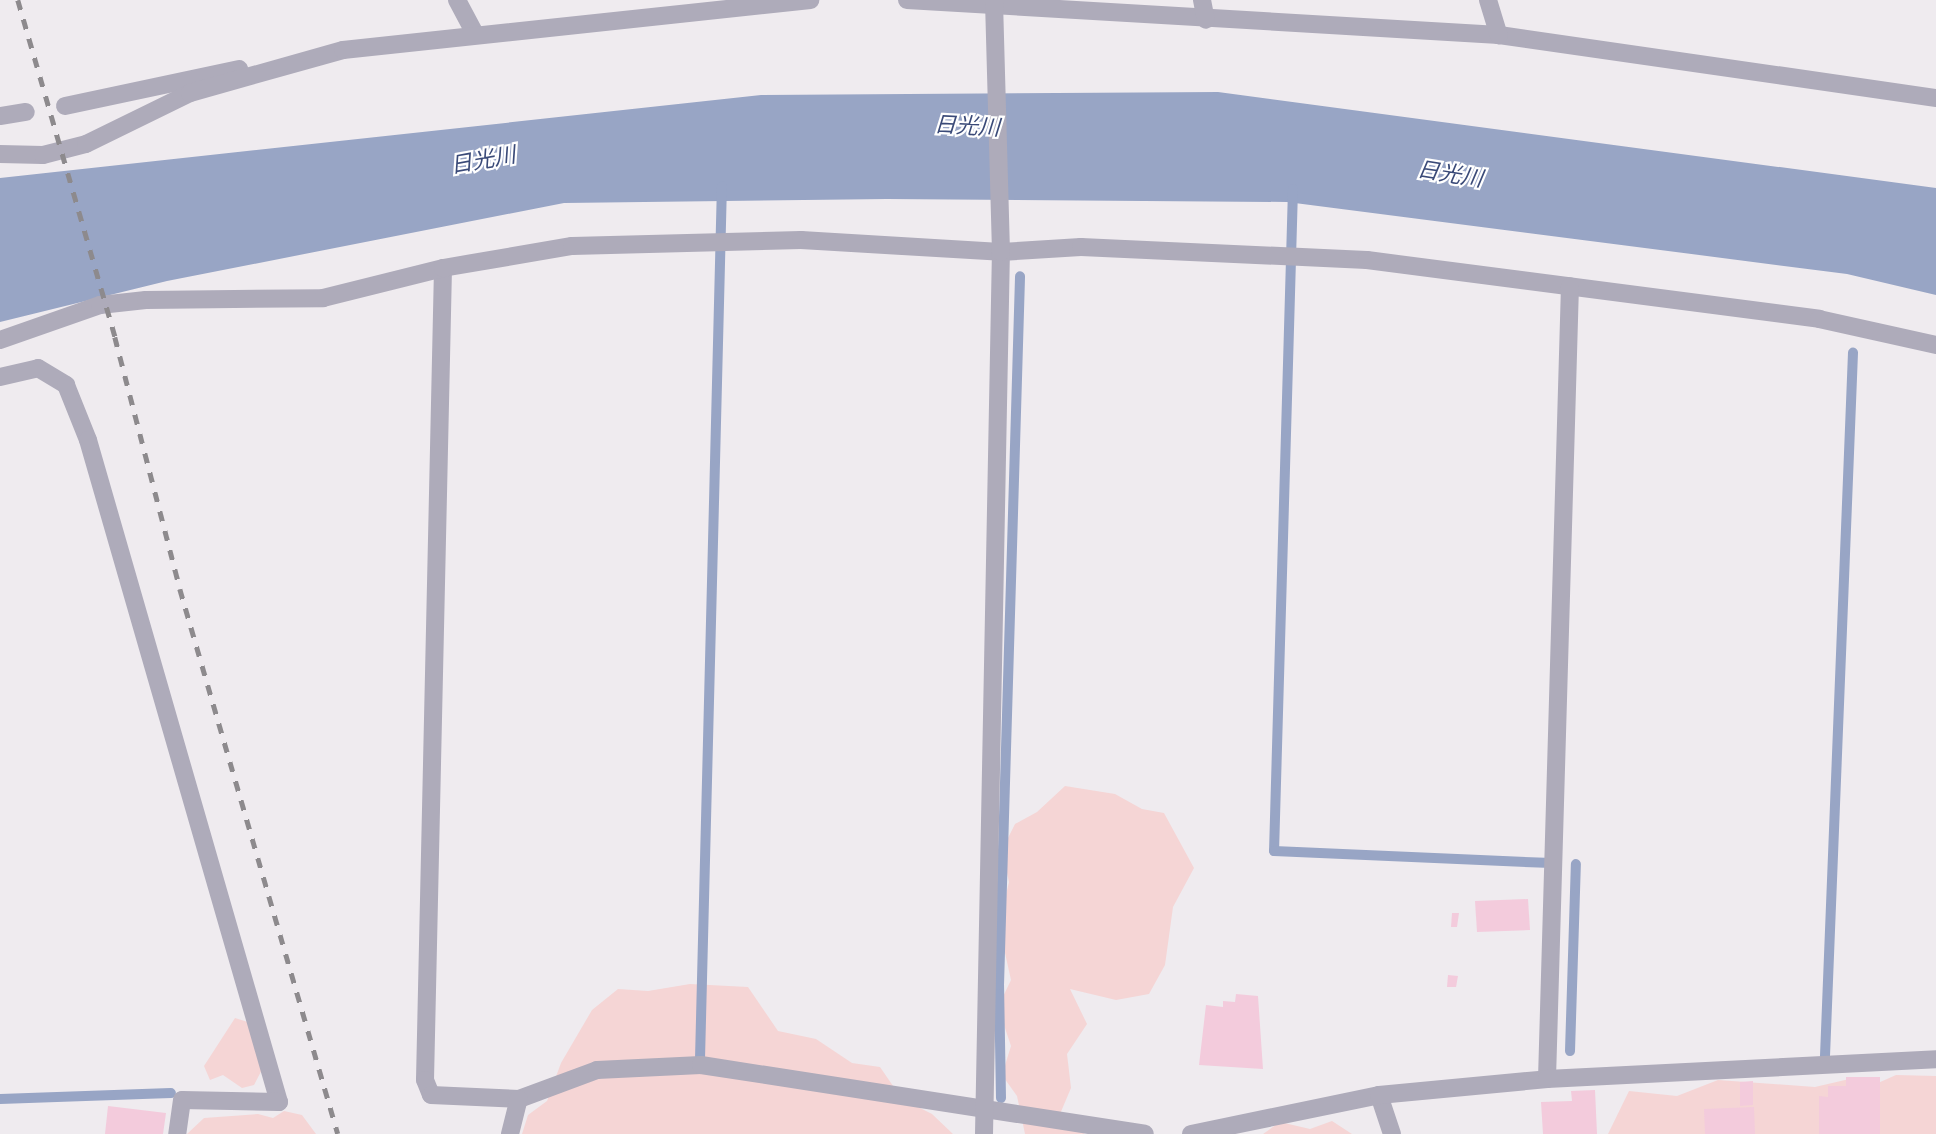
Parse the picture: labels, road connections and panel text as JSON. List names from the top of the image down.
{
  "water": ["日光川"]
}
